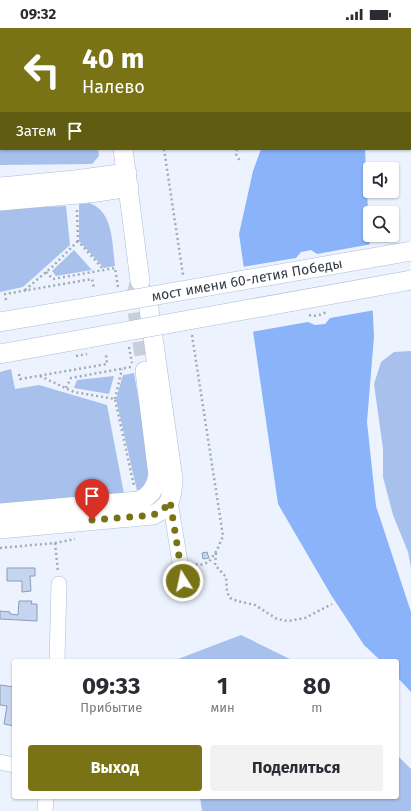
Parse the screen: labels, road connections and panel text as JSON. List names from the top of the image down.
{
  "streets": {
    "main road": ["мост имени 60-летия Победы"]
  },
  "page": {
    "status": "09:32",
    "turn": ["40 m", "Налево"],
    "then": "Затем",
    "eta": [
      "09:33",
      "Прибытие",
      "1",
      "мин",
      "80",
      "m"
    ],
    "buttons": ["Выход", "Поделиться"]
  }
}
